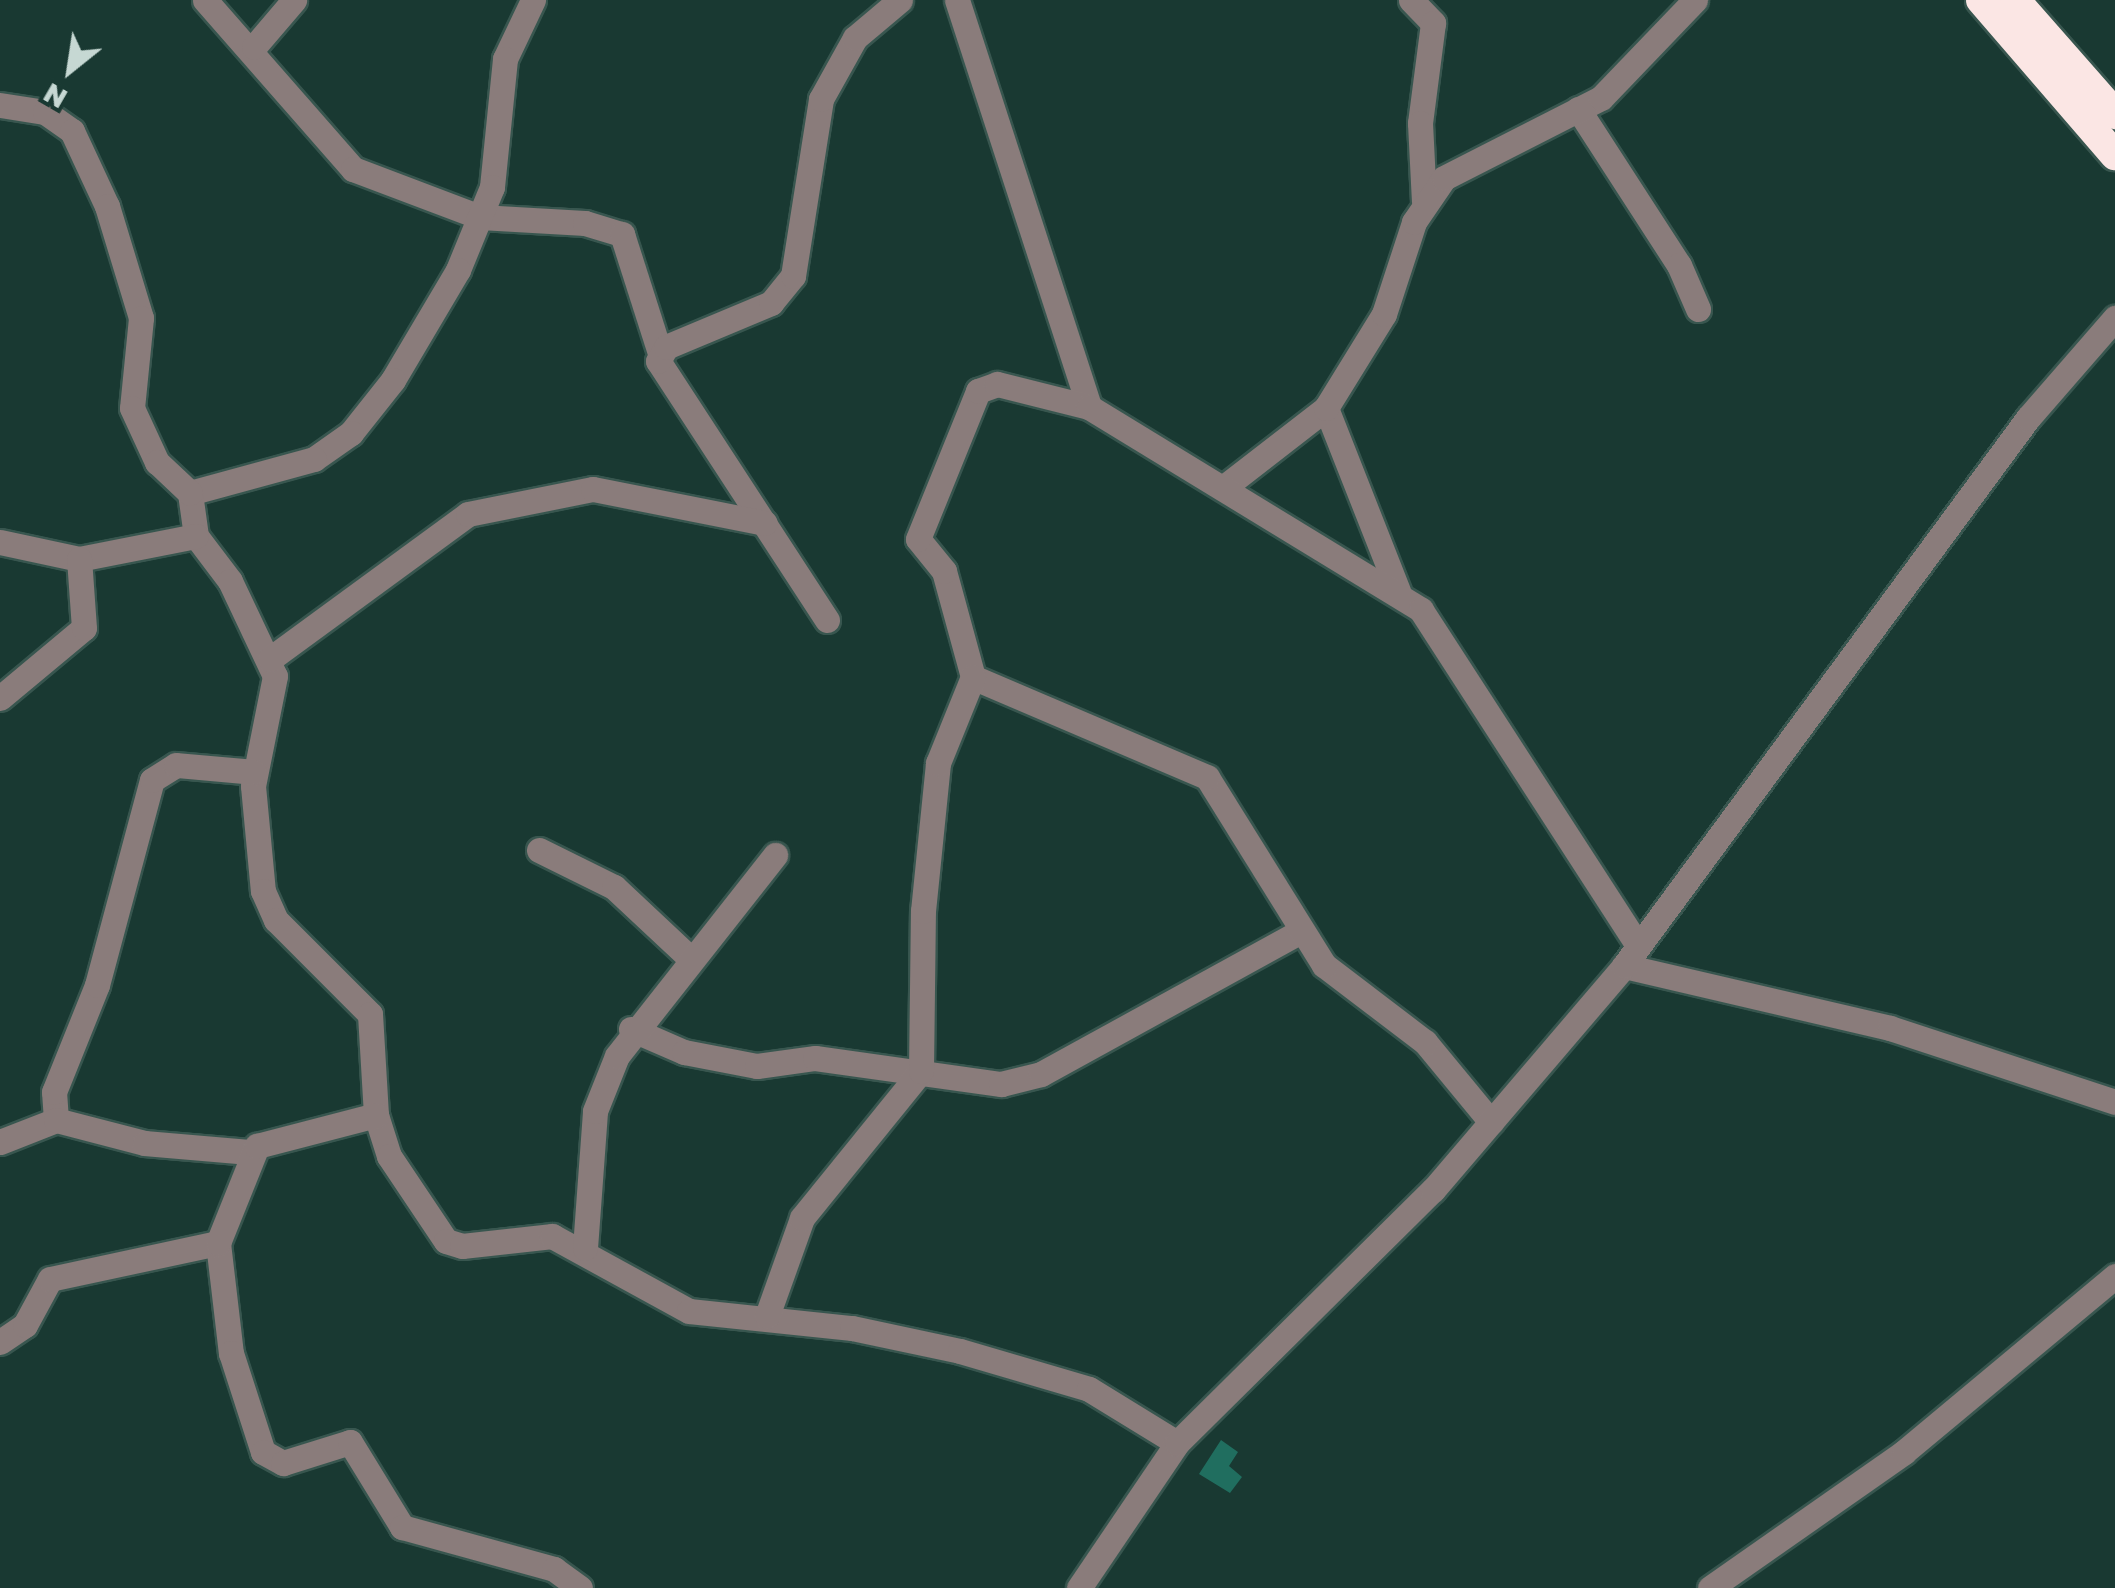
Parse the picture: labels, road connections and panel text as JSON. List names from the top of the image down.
{
  "north": "bottom left"
}
